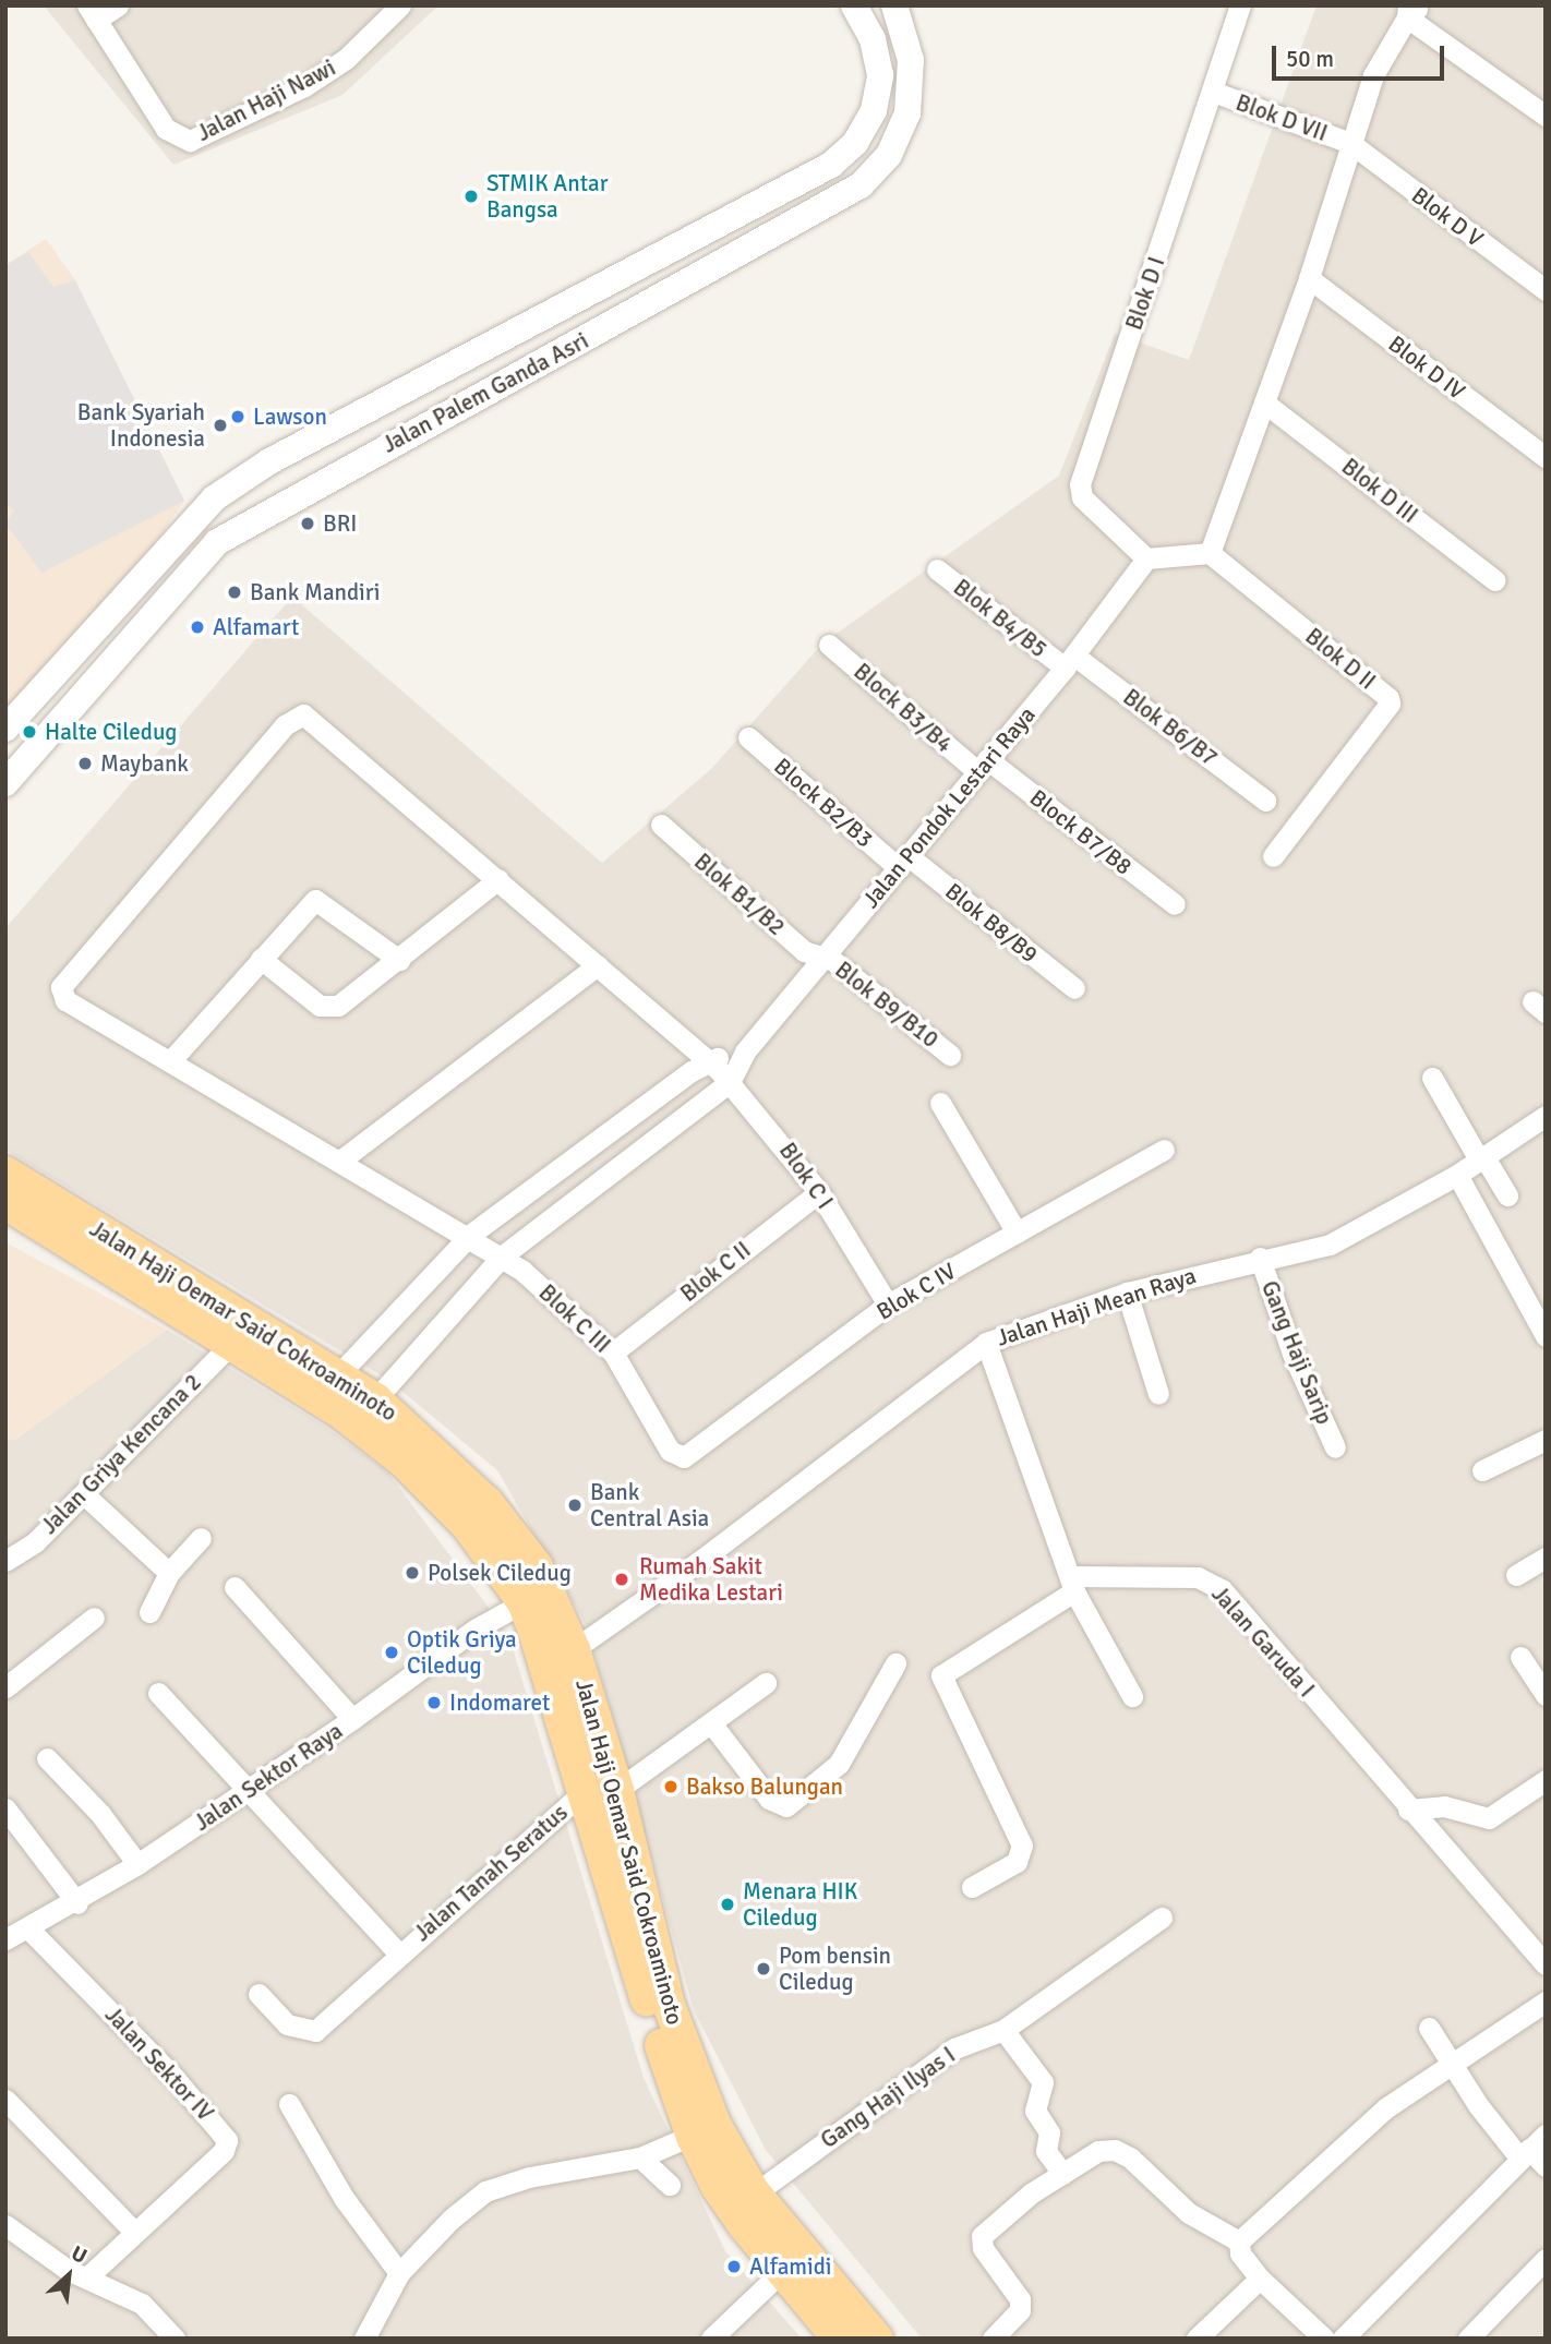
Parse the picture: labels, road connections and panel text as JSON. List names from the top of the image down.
{
  "streets": {
    "main road": ["Jalan Haji Oemar Said Cokroaminoto"],
    "street": [
      "Jalan Haji Nawi",
      "Blok D VII",
      "Blok D V",
      "Blok D I",
      "Blok D IV",
      "Jalan Palem Ganda Asri",
      "Blok D III",
      "Blok B4/B5",
      "Blok D II",
      "Block B3/B4",
      "Blok B6/B7",
      "Block B2/B3",
      "Jalan Pondok Lestari Raya",
      "Block B7/B8",
      "Blok B1/B2",
      "Blok B8/B9",
      "Blok B9/B10",
      "Blok C I",
      "Blok C II",
      "Blok C IV",
      "Jalan Haji Mean Raya",
      "Blok C III",
      "Gang Haji Sarip",
      "Jalan Griya Kencana 2",
      "Jalan Garuda I",
      "Jalan Sektor Raya",
      "Jalan Tanah Seratus",
      "Jalan Sektor IV",
      "Gang Haji Ilyas I"
    ]
  },
  "crossings": [
    ["Blok D VII", "Blok D V"],
    ["Blok D VII", "Blok D I"],
    ["Blok D I", "Jalan Pondok Lestari Raya"],
    ["Blok B4/B5", "Blok B6/B7"],
    ["Blok B4/B5", "Jalan Pondok Lestari Raya"],
    ["Block B3/B4", "Jalan Pondok Lestari Raya"],
    ["Block B3/B4", "Block B7/B8"],
    ["Blok B6/B7", "Jalan Pondok Lestari Raya"],
    ["Block B2/B3", "Jalan Pondok Lestari Raya"],
    ["Block B2/B3", "Blok B8/B9"],
    ["Jalan Pondok Lestari Raya", "Block B7/B8"],
    ["Jalan Pondok Lestari Raya", "Blok B1/B2"],
    ["Jalan Pondok Lestari Raya", "Blok B8/B9"],
    ["Jalan Pondok Lestari Raya", "Blok B9/B10"],
    ["Jalan Pondok Lestari Raya", "Blok C I"],
    ["Jalan Pondok Lestari Raya", "Blok C III"],
    ["Jalan Pondok Lestari Raya", "Jalan Haji Oemar Said Cokroaminoto"],
    ["Blok B1/B2", "Blok B9/B10"],
    ["Blok C I", "Blok C II"],
    ["Blok C I", "Blok C IV"],
    ["Blok C I", "Blok C III"],
    ["Blok C II", "Blok C III"],
    ["Blok C IV", "Blok C III"],
    ["Jalan Haji Mean Raya", "Jalan Haji Oemar Said Cokroaminoto"],
    ["Jalan Haji Mean Raya", "Gang Haji Sarip"],
    ["Jalan Haji Oemar Said Cokroaminoto", "Jalan Griya Kencana 2"],
    ["Jalan Haji Oemar Said Cokroaminoto", "Jalan Sektor Raya"],
    ["Jalan Haji Oemar Said Cokroaminoto", "Jalan Tanah Seratus"],
    ["Jalan Haji Oemar Said Cokroaminoto", "Gang Haji Ilyas I"],
    ["Jalan Sektor Raya", "Jalan Sektor IV"]
  ],
  "places": [
    "STMIK Antar Bangsa",
    "Lawson",
    "Bank Syariah Indonesia",
    "BRI",
    "Bank Mandiri",
    "Alfamart",
    "Halte Ciledug",
    "Maybank",
    "Bank Central Asia",
    "Polsek Ciledug",
    "Rumah Sakit Medika Lestari",
    "Optik Griya Ciledug",
    "Indomaret",
    "Bakso Balungan",
    "Menara HIK Ciledug",
    "Pom bensin Ciledug",
    "Alfamidi"
  ],
  "scale_bar": "50 m",
  "north": "top right"
}
